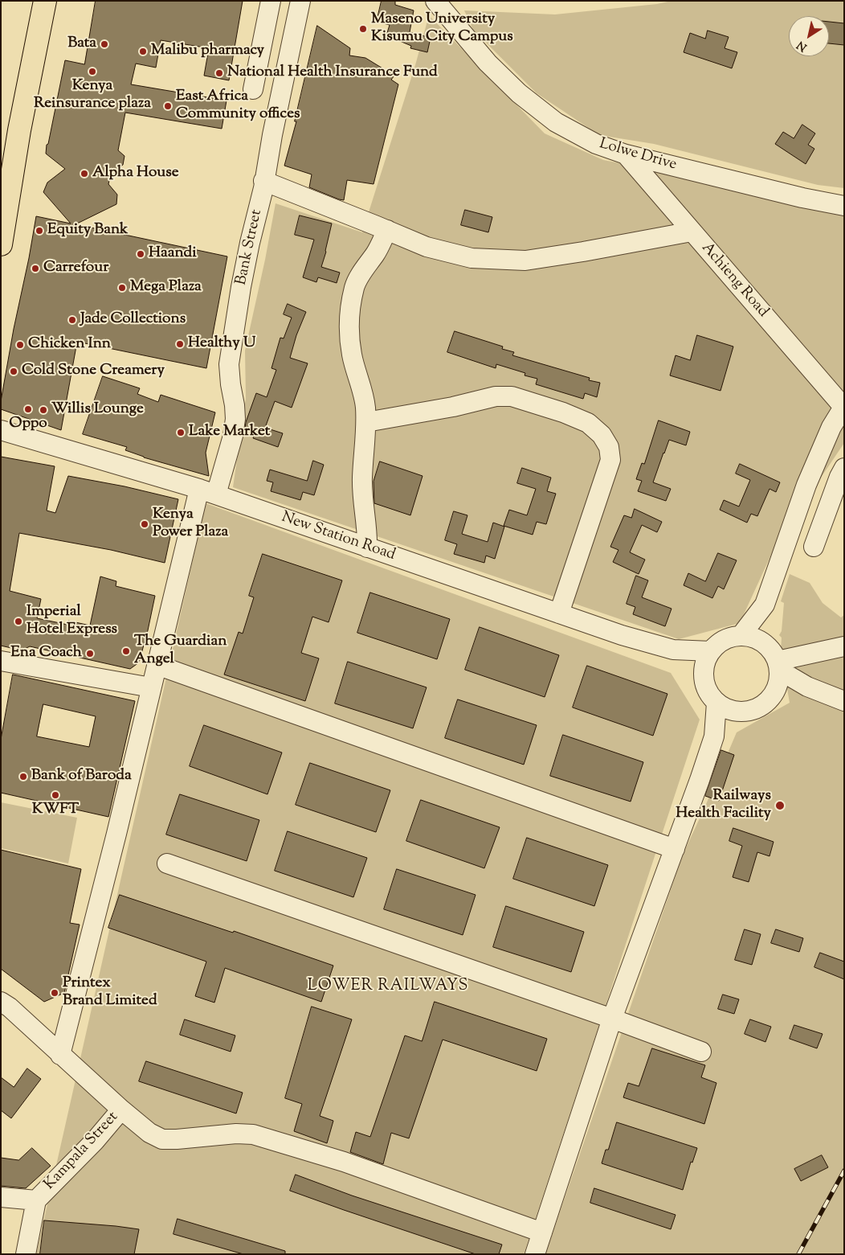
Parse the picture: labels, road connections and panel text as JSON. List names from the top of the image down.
{
  "streets": {
    "street": [
      "Lolwe Drive",
      "Bank Street",
      "Achieng Road",
      "New Station Road",
      "Kampala Street"
    ]
  },
  "crossings": [
    ["Lolwe Drive", "Achieng Road"],
    ["Bank Street", "New Station Road"],
    ["Bank Street", "Kampala Street"]
  ],
  "districts": ["LOWER RAILWAYS"],
  "places": [
    "Maseno University Kisumu City Campus",
    "Bata",
    "Malibu pharmacy",
    "Kenya Reinsurance plaza",
    "National Health Insurance Fund",
    "East Africa Community offices",
    "Alpha House",
    "Equity Bank",
    "Haandi",
    "Carrefour",
    "Mega Plaza",
    "Jade Collections",
    "Healthy U",
    "Chicken Inn",
    "Cold Stone Creamery",
    "Oppo",
    "Willis Lounge",
    "Lake Market",
    "Kenya Power Plaza",
    "Imperial Hotel Express",
    "The Guardian Angel",
    "Ena Coach",
    "Bank of Baroda",
    "KWFT",
    "Railways Health Facility",
    "Printex Brand Limited"
  ],
  "north": "bottom left"
}
